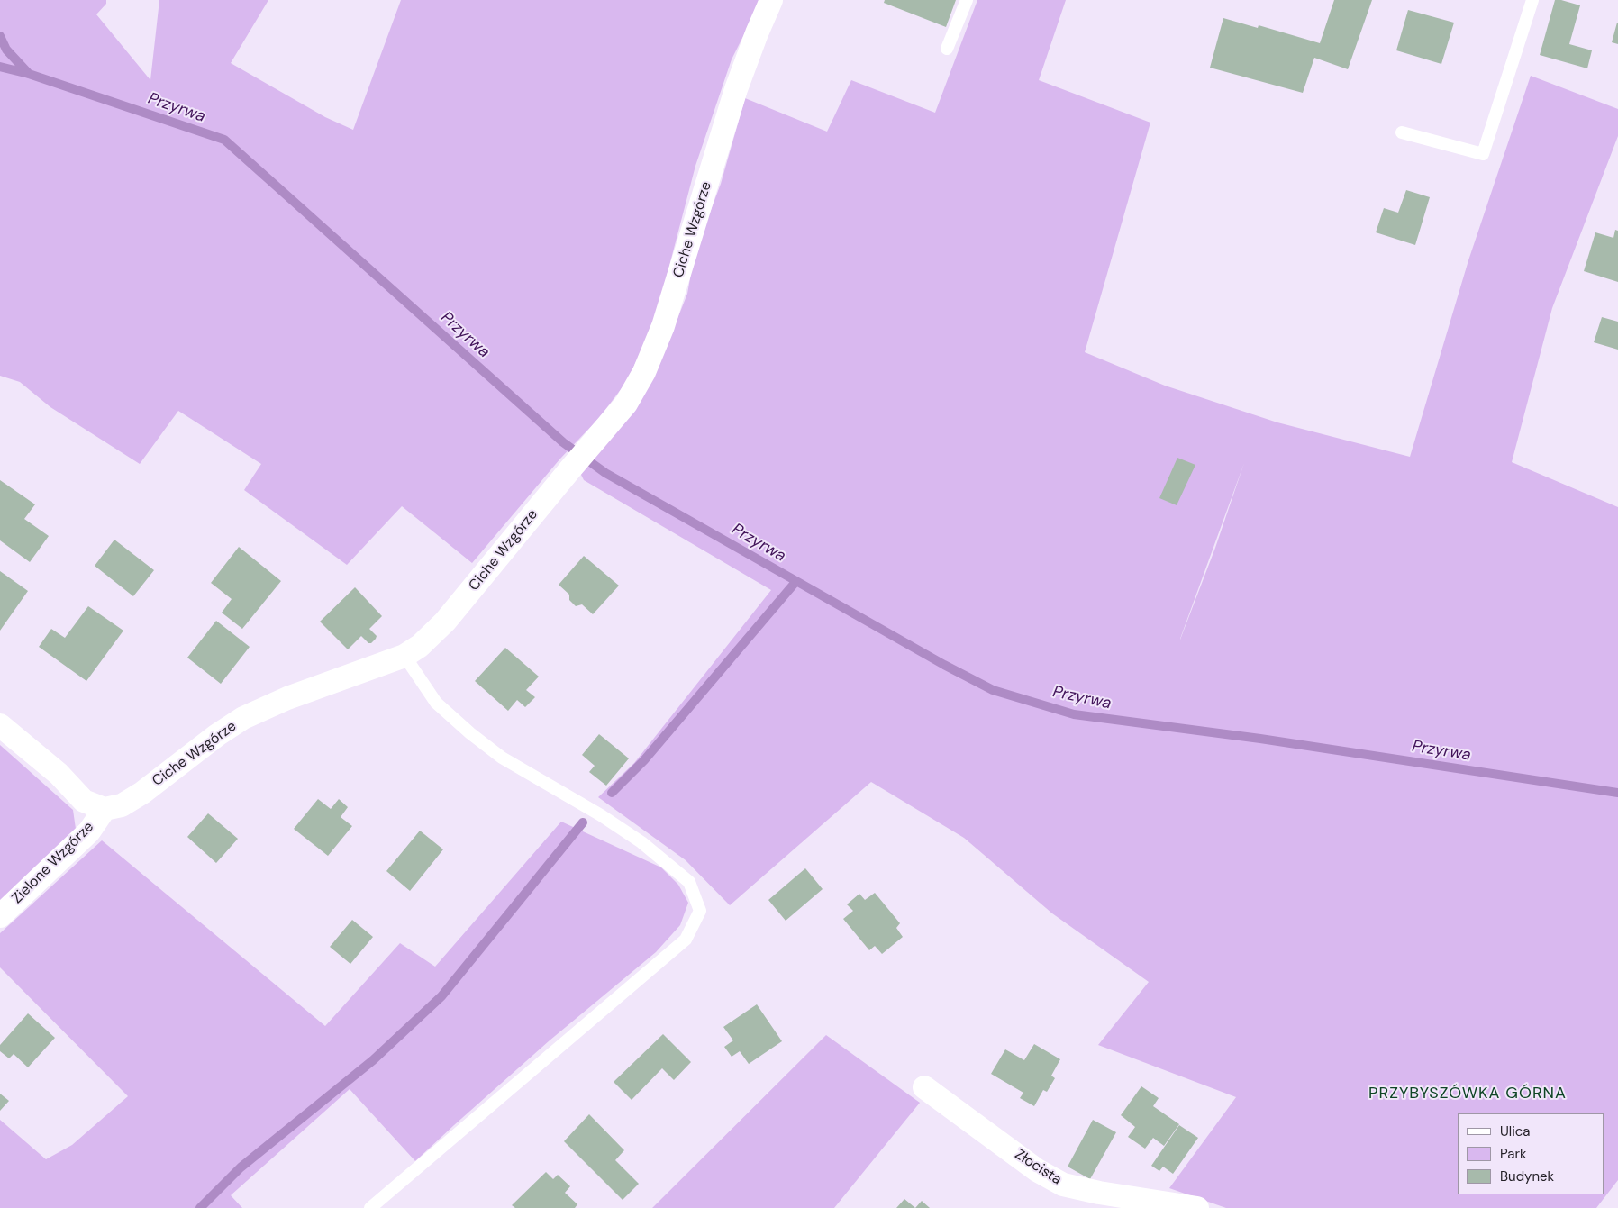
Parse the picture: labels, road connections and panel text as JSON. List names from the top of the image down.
{
  "streets": {
    "street": ["Ciche Wzgórze", "Zielone Wzgórze", "Złocista"]
  },
  "crossings": [
    ["Ciche Wzgórze", "Zielone Wzgórze"]
  ],
  "districts": ["PRZYBYSZÓWKA GÓRNA"],
  "water": ["Przyrwa"],
  "legend": ["Ulica", "Park", "Budynek"]
}
